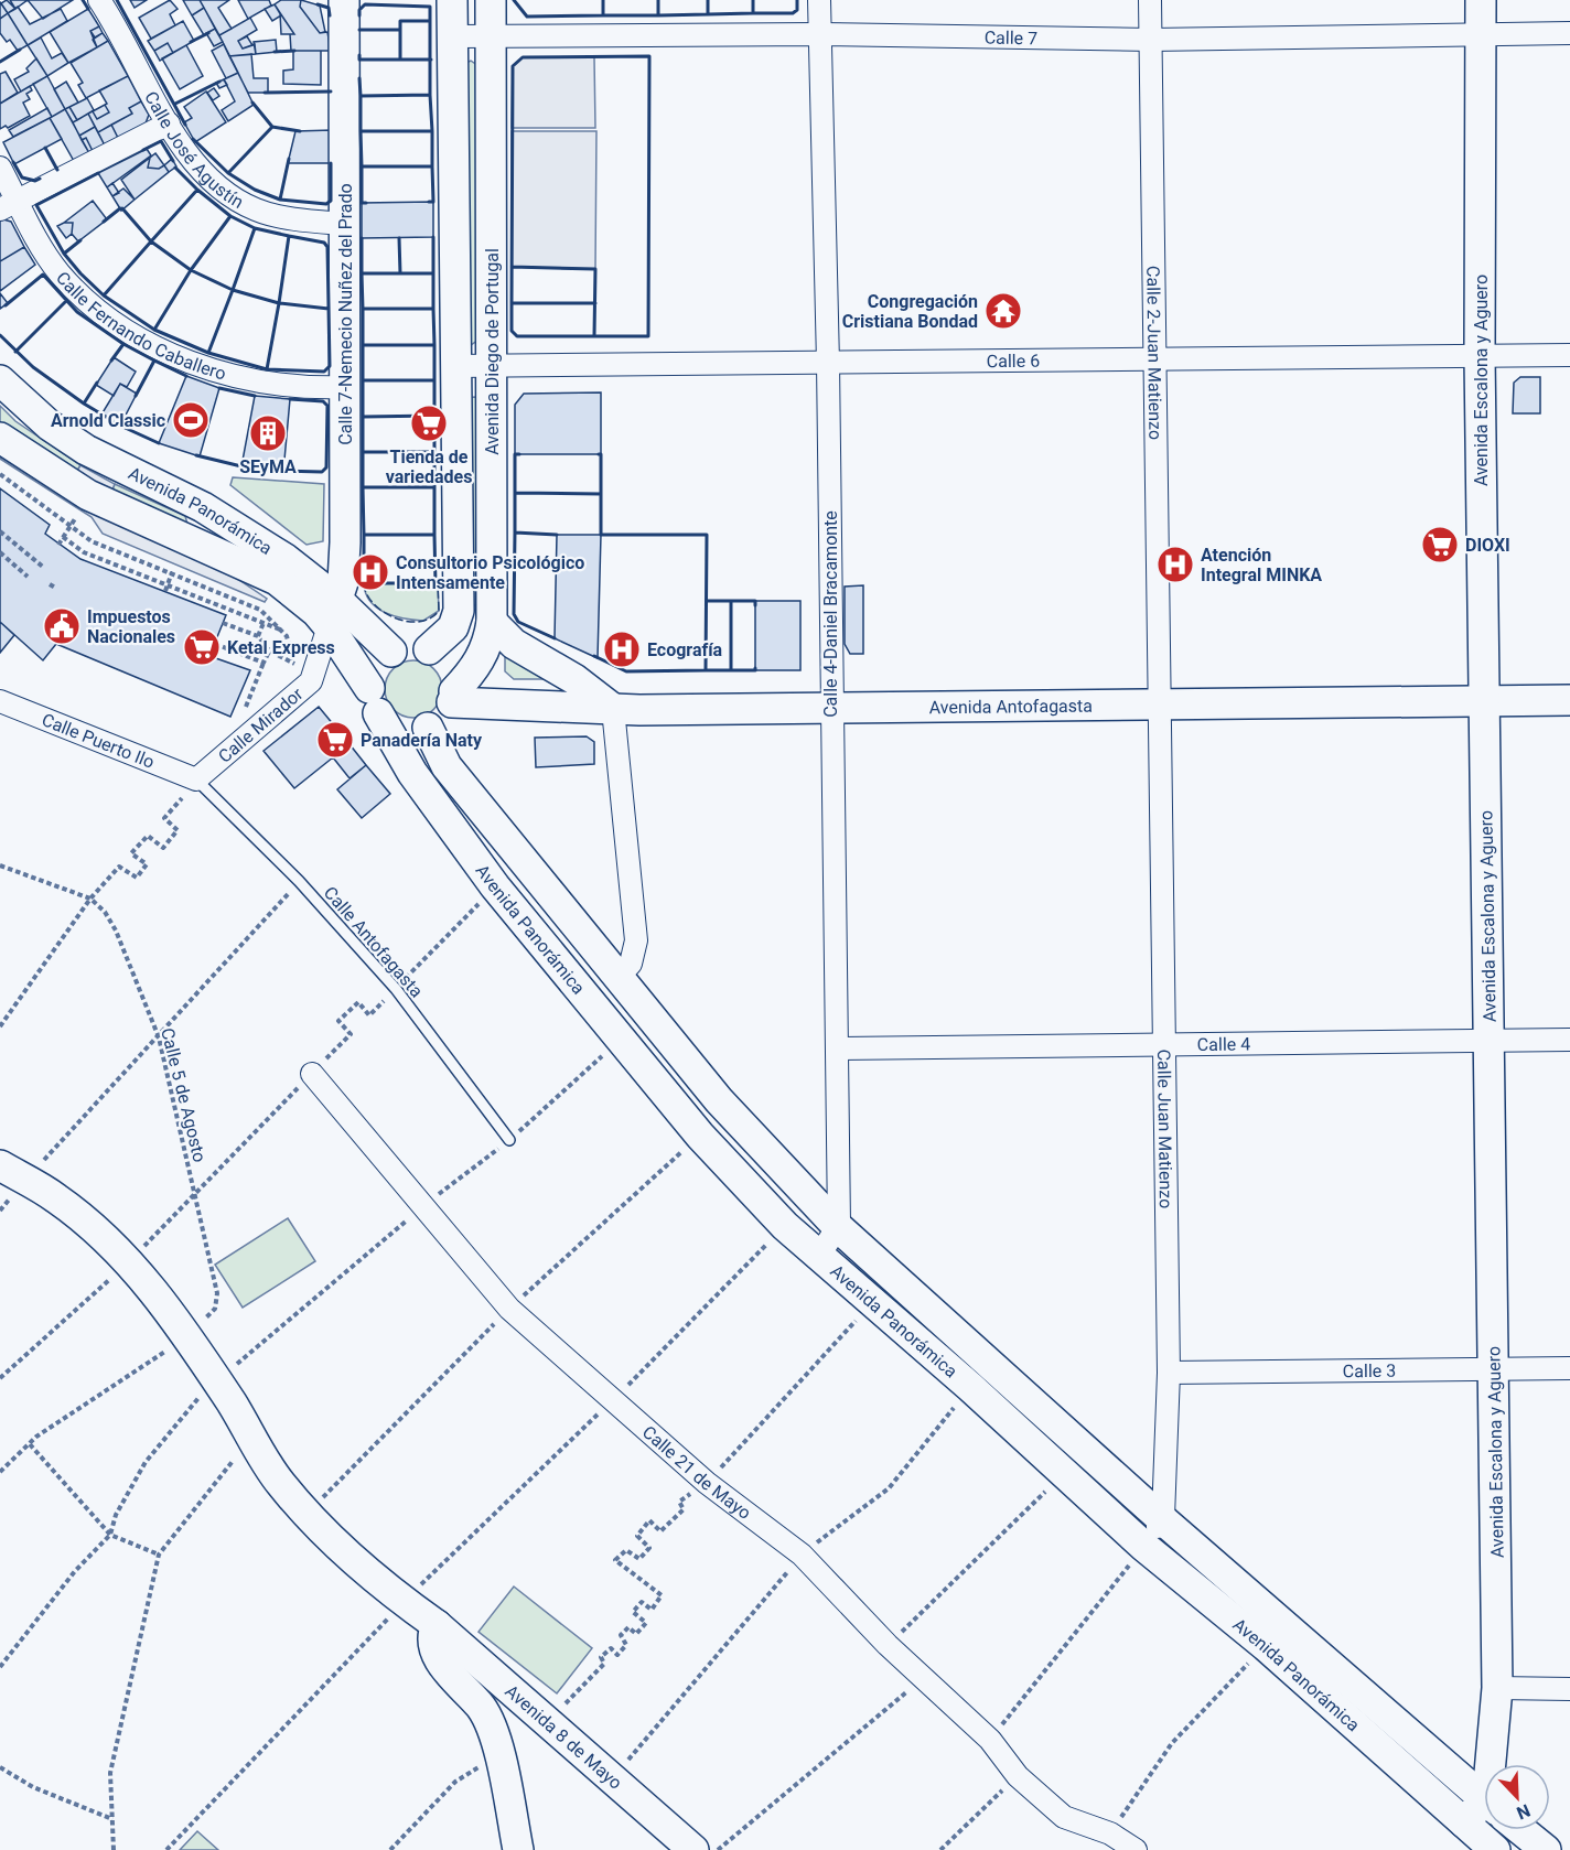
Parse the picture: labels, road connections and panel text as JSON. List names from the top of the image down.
{
  "streets": {
    "main road": [
      "Calle 7-Nemecio Nuñez del Prado",
      "Avenida Diego de Portugal",
      "Avenida Escalona y Aguero",
      "Avenida Panorámica",
      "Avenida Antofagasta",
      "Avenida 8 de Mayo"
    ],
    "street": [
      "Calle 7",
      "Calle José Agustín",
      "Calle Fernando Caballero",
      "Calle 2-Juan Matienzo",
      "Calle 6",
      "Calle 4-Daniel Bracamonte",
      "Calle Mirador",
      "Calle Puerto Ilo",
      "Calle 4",
      "Calle Juan Matienzo",
      "Calle 3",
      "Calle 21 de Mayo"
    ],
    "lane": ["Calle Antofagasta"],
    "path": ["Calle 5 de Agosto"]
  },
  "crossings": [
    ["Calle 7", "Avenida Diego de Portugal"],
    ["Calle 7", "Calle 2-Juan Matienzo"],
    ["Calle 7", "Avenida Escalona y Aguero"],
    ["Calle 7", "Calle 4-Daniel Bracamonte"],
    ["Calle José Agustín", "Calle 7-Nemecio Nuñez del Prado"],
    ["Calle 7-Nemecio Nuñez del Prado", "Calle Fernando Caballero"],
    ["Calle 7-Nemecio Nuñez del Prado", "Avenida Panorámica"],
    ["Calle 7-Nemecio Nuñez del Prado", "Calle Mirador"],
    ["Avenida Diego de Portugal", "Calle 6"],
    ["Avenida Diego de Portugal", "Avenida Panorámica"],
    ["Avenida Diego de Portugal", "Avenida Antofagasta"],
    ["Calle 2-Juan Matienzo", "Calle 6"],
    ["Calle 2-Juan Matienzo", "Avenida Antofagasta"],
    ["Calle 2-Juan Matienzo", "Calle Juan Matienzo"],
    ["Calle 6", "Avenida Escalona y Aguero"],
    ["Calle 6", "Calle 4-Daniel Bracamonte"],
    ["Avenida Escalona y Aguero", "Avenida Antofagasta"],
    ["Avenida Escalona y Aguero", "Calle 4"],
    ["Avenida Escalona y Aguero", "Calle 3"],
    ["Avenida Panorámica", "Calle 4-Daniel Bracamonte"],
    ["Avenida Panorámica", "Avenida Antofagasta"],
    ["Avenida Panorámica", "Calle Mirador"],
    ["Avenida Panorámica", "Calle Juan Matienzo"],
    ["Calle 4-Daniel Bracamonte", "Avenida Antofagasta"],
    ["Calle 4-Daniel Bracamonte", "Calle 4"],
    ["Avenida Antofagasta", "Calle Juan Matienzo"],
    ["Calle Mirador", "Calle Puerto Ilo"],
    ["Calle Mirador", "Calle Antofagasta"],
    ["Calle Puerto Ilo", "Calle Antofagasta"],
    ["Calle 4", "Calle Juan Matienzo"],
    ["Calle 5 de Agosto", "Avenida 8 de Mayo"],
    ["Calle Juan Matienzo", "Calle 3"]
  ],
  "places": {
    "temple": ["Congregación Cristiana Bondad"],
    "sports": ["Arnold Classic"],
    "supermarket": [
      "Tienda de variedades",
      "DIOXI",
      "Ketal Express",
      "Panadería Naty"
    ],
    "building": ["SEyMA"],
    "hospital": ["Atención Integral MINKA", "Consultorio Psicológico Intensamente", "Ecografía"],
    "public building": ["Impuestos Nacionales"]
  },
  "north": "bottom right"
}
